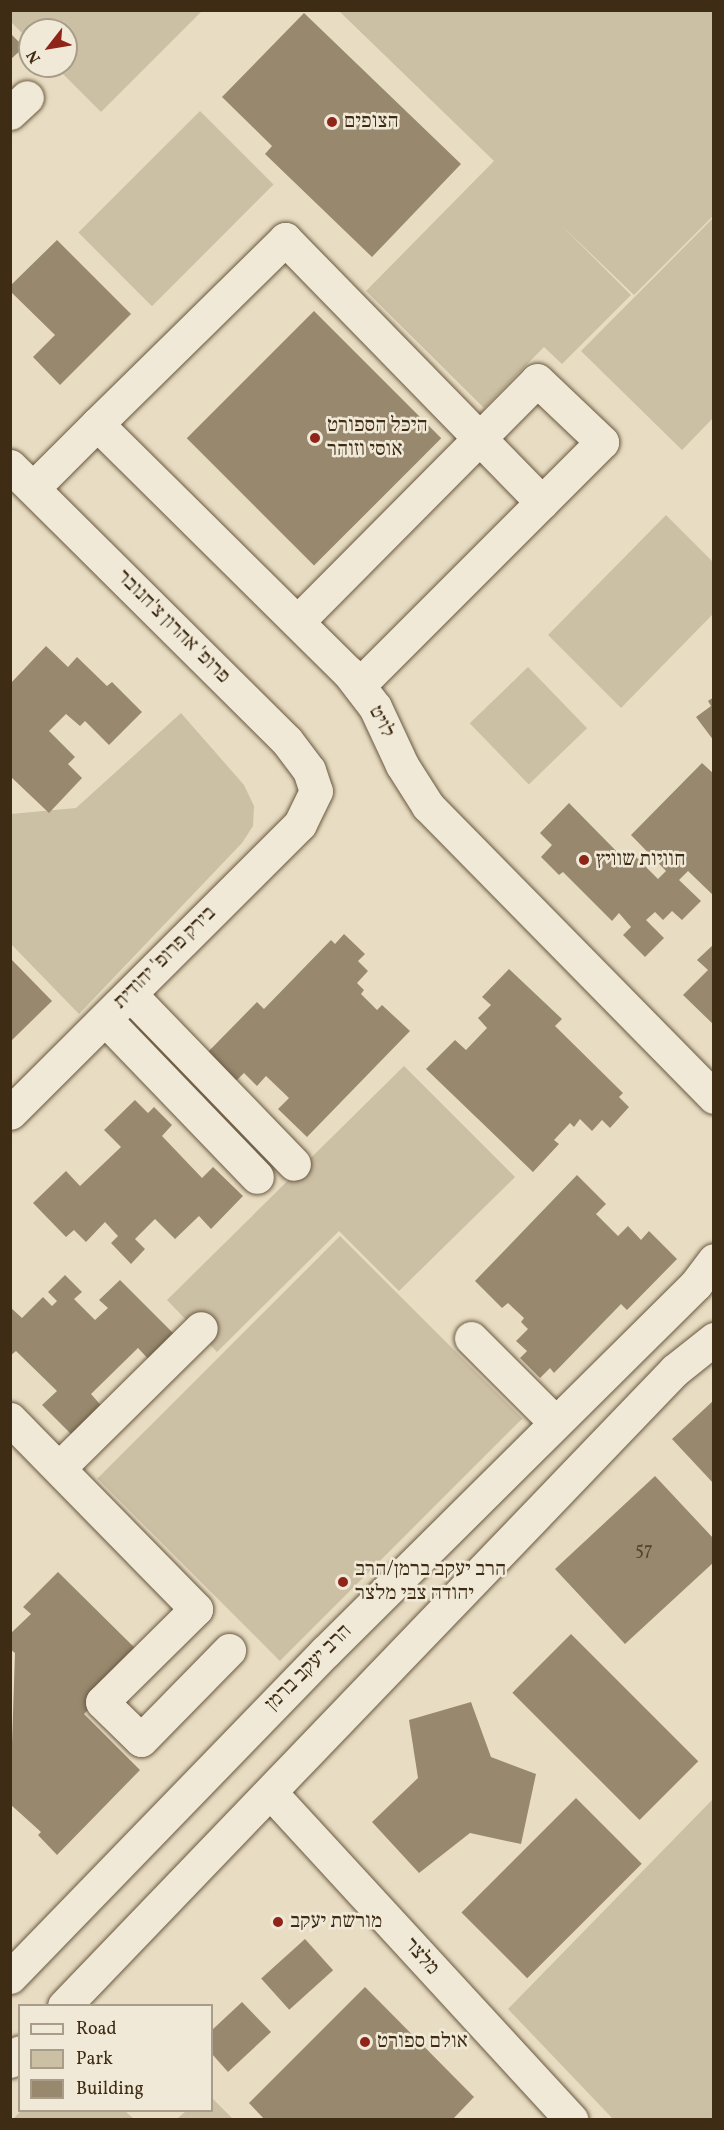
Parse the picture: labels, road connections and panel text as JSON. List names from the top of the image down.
{
  "streets": {
    "street": [
      "פרופ' אהרון צ'חנובר",
      "לויט",
      "בירק פרופ' יהודית",
      "הרב יעקב ברמן",
      "מלצר"
    ]
  },
  "crossings": [
    ["פרופ' אהרון צ'חנובר", "בירק פרופ' יהודית"]
  ],
  "places": [
    "הצופים",
    "היכל הספורט אוסי וזוהר",
    "חוויות שוויץ",
    "הרב יעקב ברמן/הרב יהודה צבי מלצר",
    "מורשת יעקב",
    "אולם ספורט"
  ],
  "house_numbers": ["57"],
  "legend": ["Road", "Park", "Building"],
  "north": "bottom left"
}
